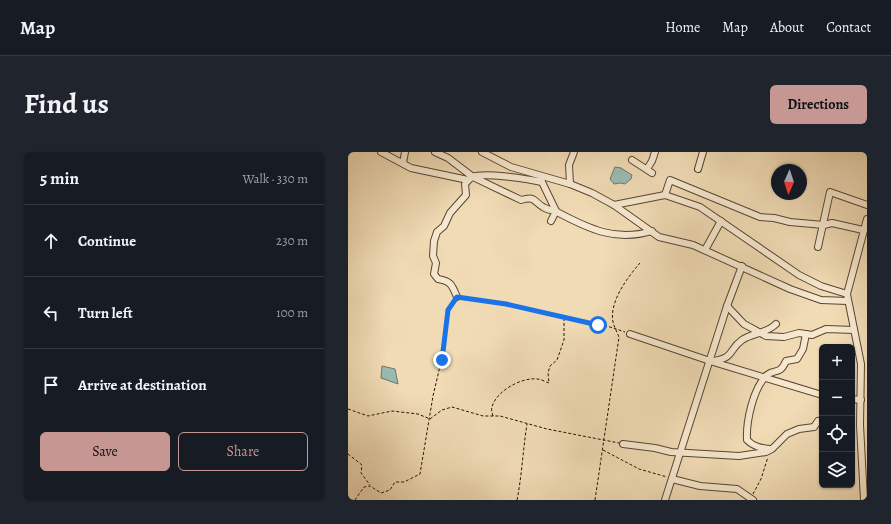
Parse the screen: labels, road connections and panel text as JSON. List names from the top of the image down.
{
  "north": "bottom",
  "page": {
    "header": "Map",
    "nav": [
      "Home",
      "Map",
      "About",
      "Contact"
    ],
    "title": "Find us",
    "buttons": [
      "Directions",
      ["Save", "Share"]
    ],
    "heading": ["5 min", "Walk · 330 m"],
    "list": [
      ["Continue", "230 m"],
      ["Turn left", "100 m"],
      "Arrive at destination"
    ],
    "map_buttons": ["+", "−"]
  }
}
